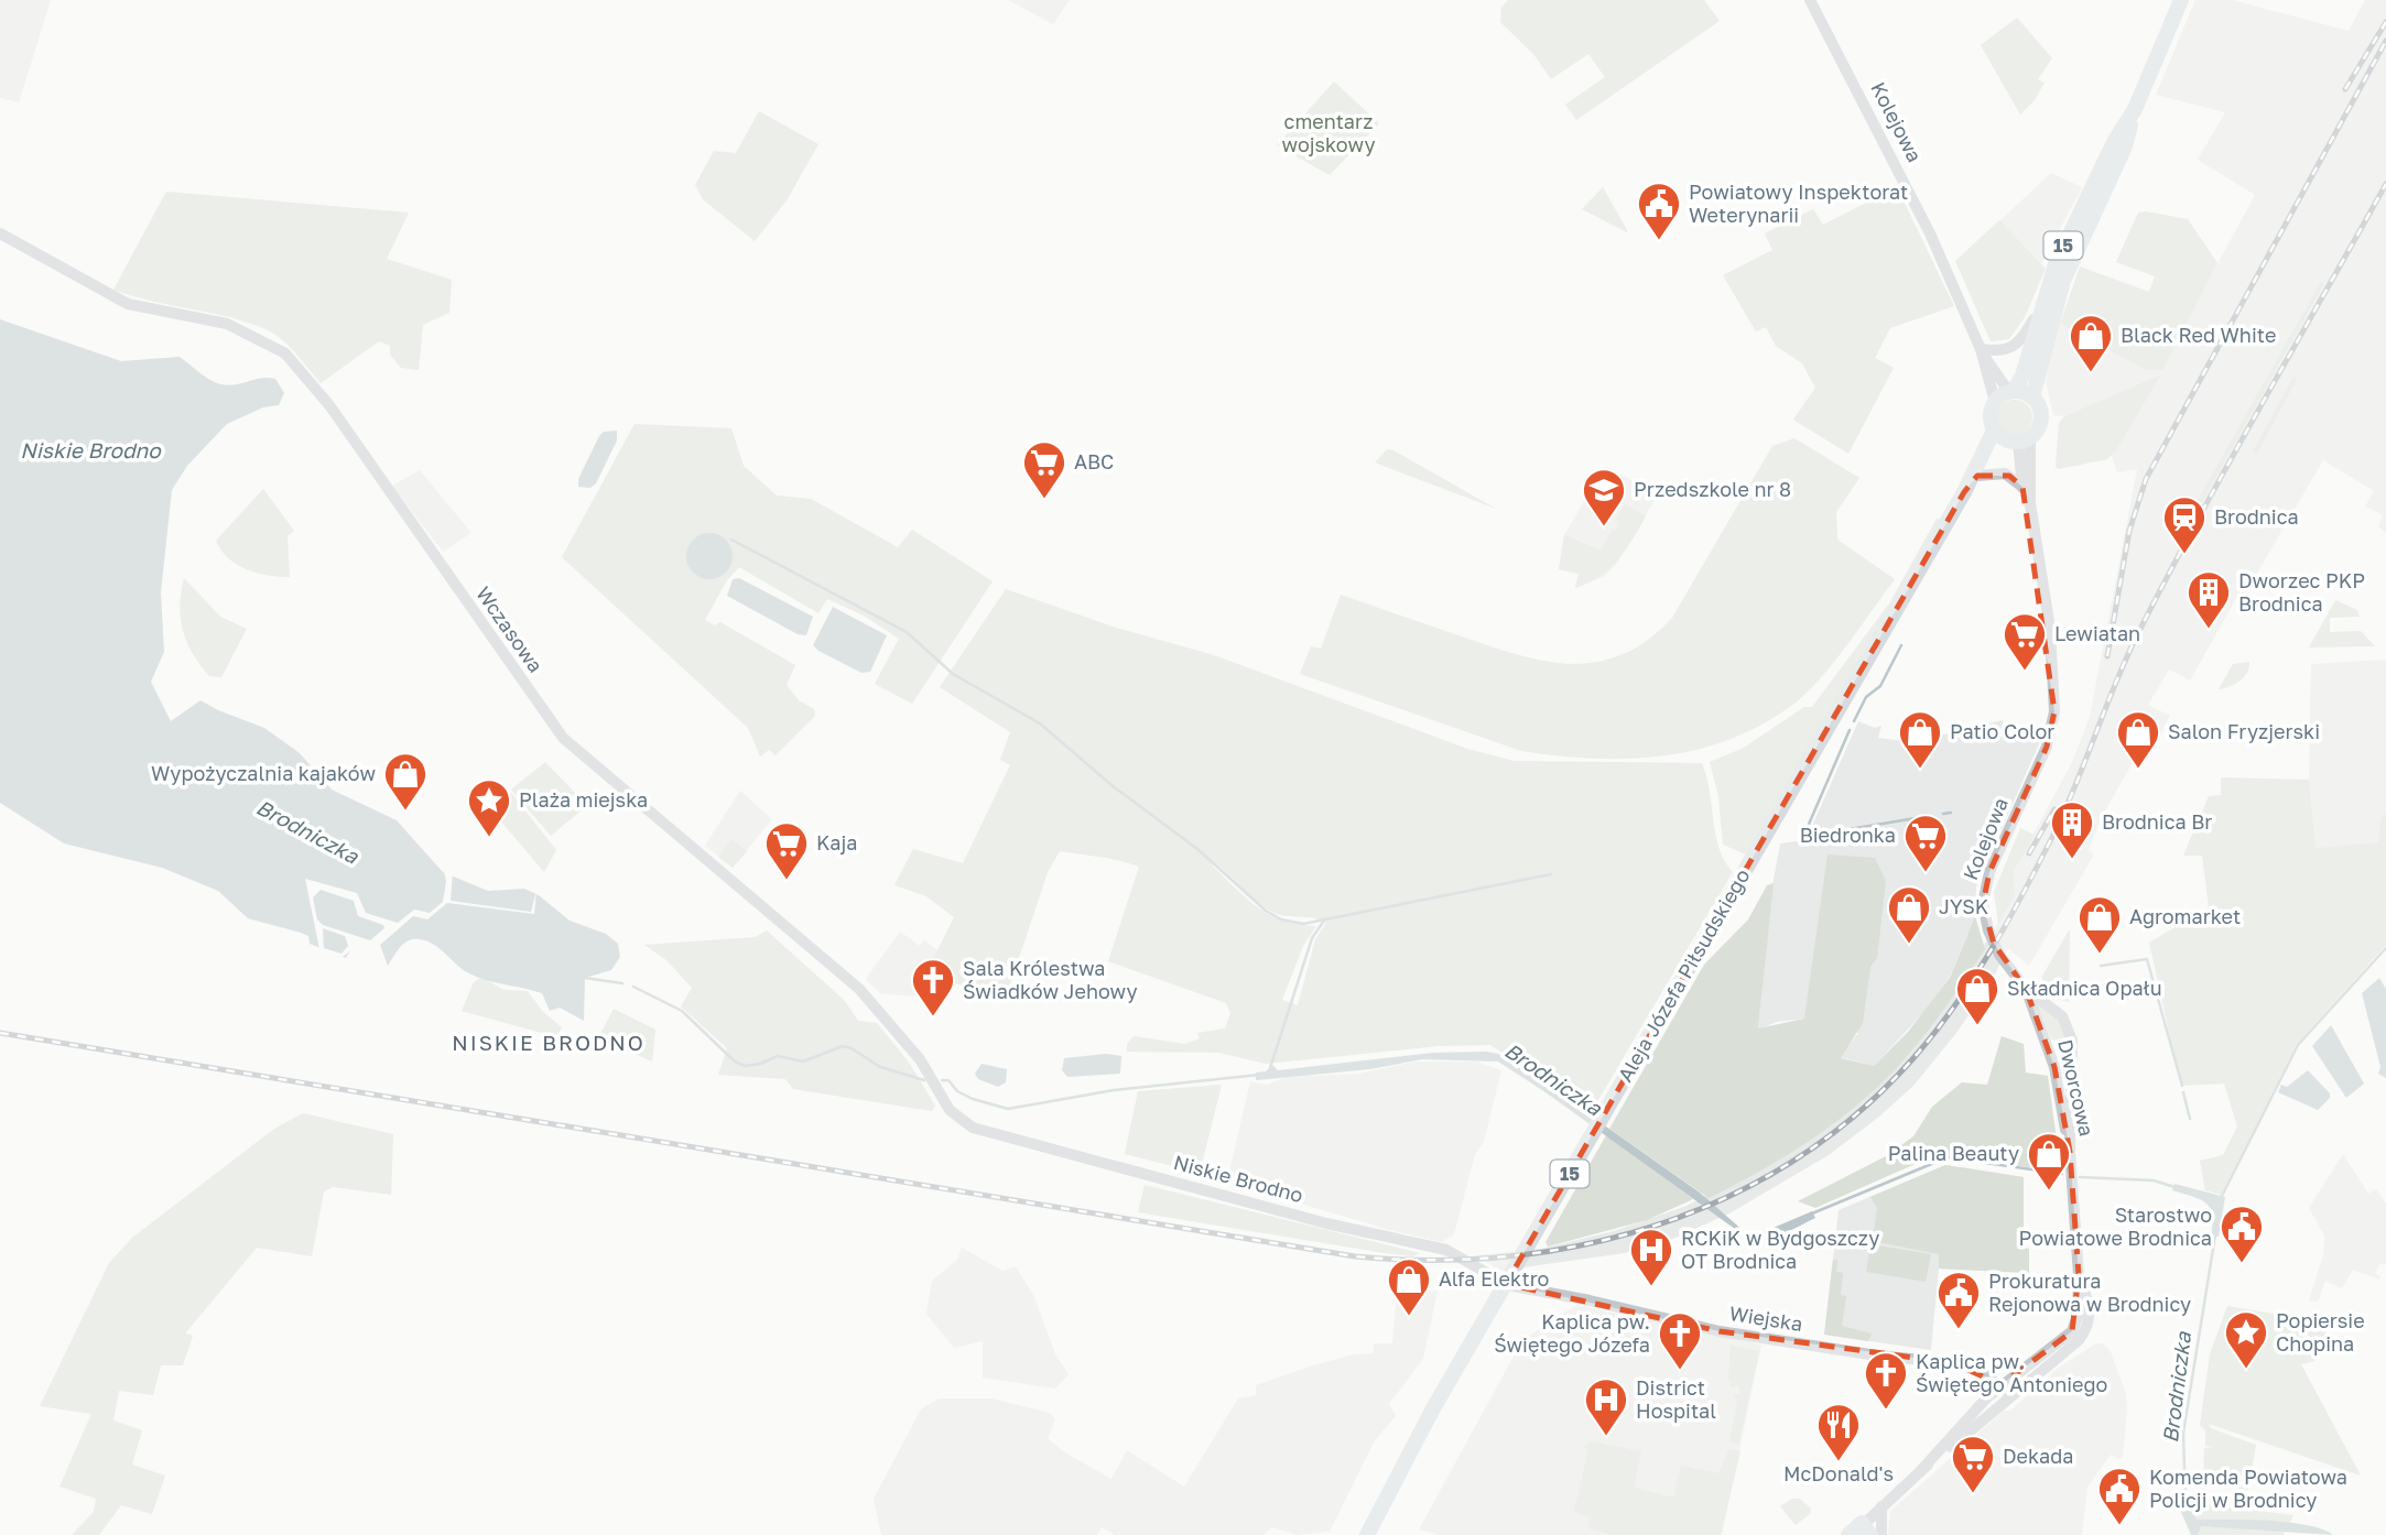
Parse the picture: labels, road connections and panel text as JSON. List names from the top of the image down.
{
  "streets": {
    "main road": ["15", "Aleja Józefa Piłsudskiego"],
    "street": [
      "Kolejowa",
      "Wczasowa",
      "Dworcowa",
      "Niskie Brodno",
      "Wiejska"
    ]
  },
  "crossings": [
    ["Kolejowa", "15"],
    ["Kolejowa", "Dworcowa"],
    ["15", "Aleja Józefa Piłsudskiego"],
    ["Wczasowa", "Niskie Brodno"],
    ["Dworcowa", "Wiejska"],
    ["Niskie Brodno", "Wiejska"]
  ],
  "districts": ["NISKIE BRODNO"],
  "water": ["Niskie Brodno", "Brodniczka"],
  "parks": ["cmentarz wojskowy"],
  "places": {
    "public building": [
      "Powiatowy Inspektorat Weterynarii",
      "Starostwo Powiatowe Brodnica",
      "Prokuratura Rejonowa w Brodnicy",
      "Komenda Powiatowa Policji w Brodnicy"
    ],
    "shop": [
      "Black Red White",
      "Patio Color",
      "Salon Fryzjerski",
      "Wypożyczalnia kajaków",
      "JYSK",
      "Agromarket",
      "Składnica Opału",
      "Palina Beauty",
      "Alfa Elektro"
    ],
    "supermarket": [
      "ABC",
      "Lewiatan",
      "Biedronka",
      "Kaja",
      "Dekada"
    ],
    "school or university": ["Przedszkole nr 8"],
    "station": ["Brodnica"],
    "building": ["Dworzec PKP Brodnica", "Brodnica Br"],
    "place": ["Plaża miejska", "Popiersie Chopina"],
    "church": ["Sala Królestwa Świadków Jehowy", "Kaplica pw. Świętego Józefa", "Kaplica pw. Świętego Antoniego"],
    "hospital": ["RCKiK w Bydgoszczy OT Brodnica", "District Hospital"],
    "restaurant": ["McDonald's"]
  }
}
